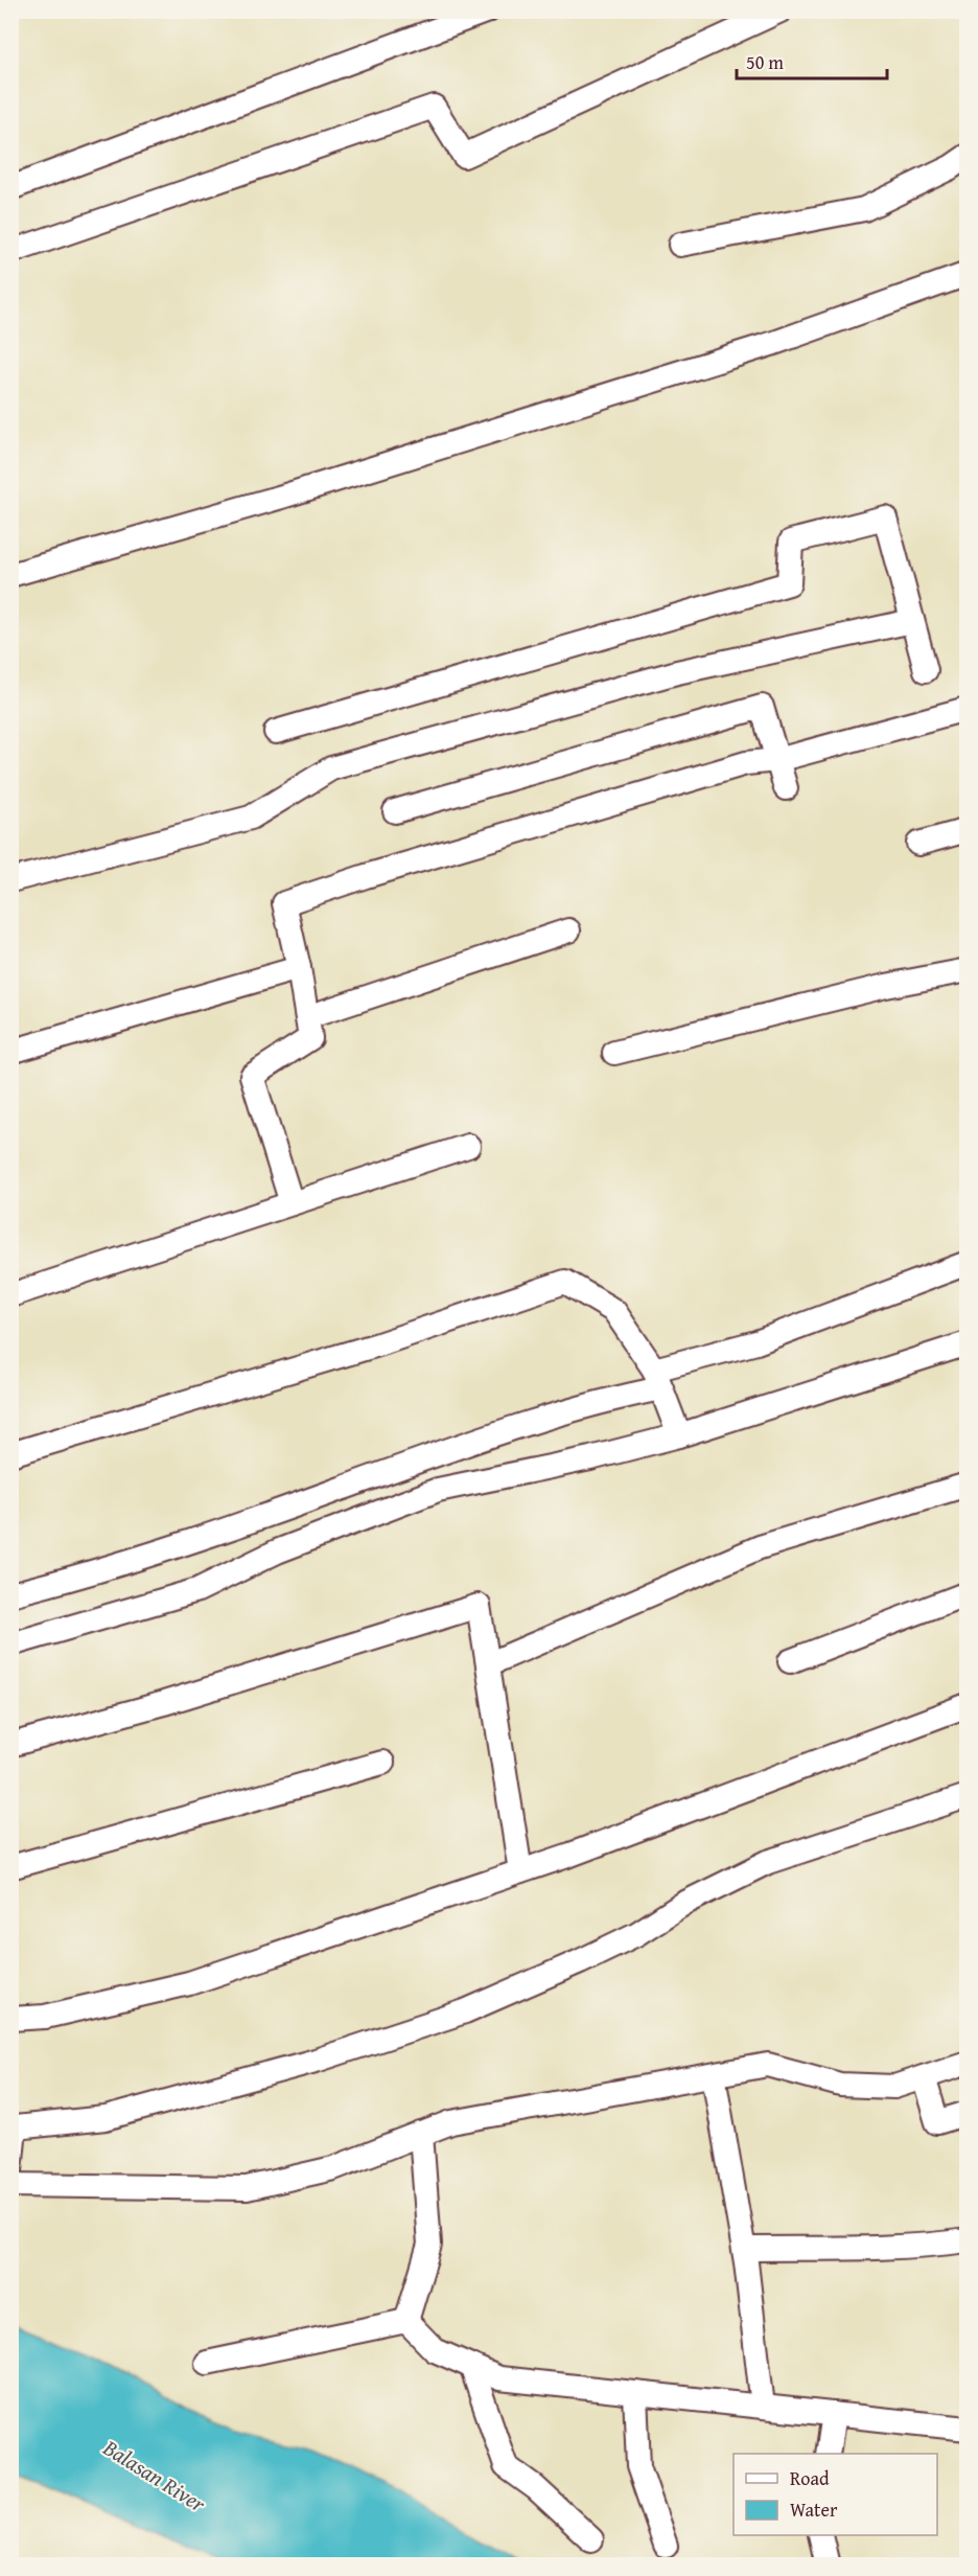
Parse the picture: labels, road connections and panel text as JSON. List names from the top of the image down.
{
  "water": ["Balasan River"],
  "legend": ["Road", "Water"],
  "scale_bar": "50 m"
}
